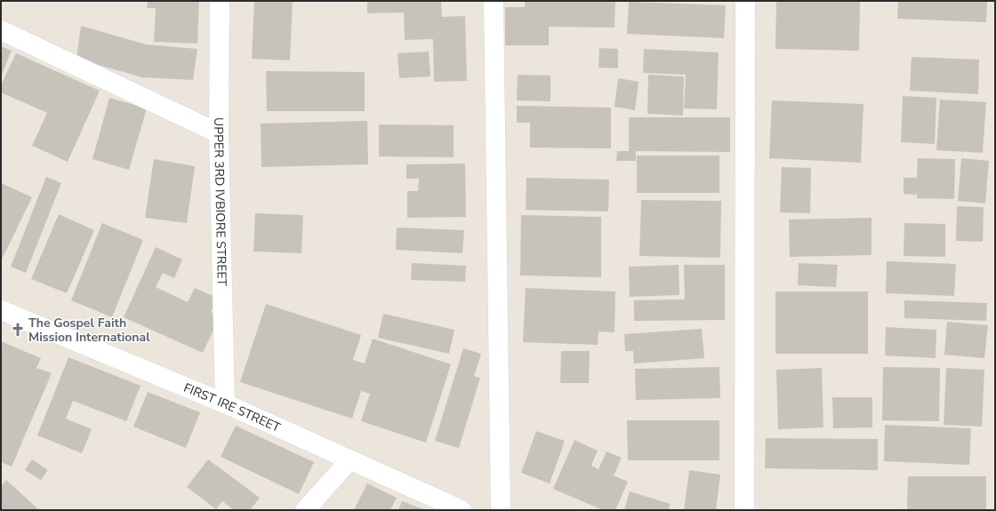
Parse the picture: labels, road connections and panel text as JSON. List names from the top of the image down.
{
  "streets": {
    "street": ["UPPER 3RD IVBIORE STREET", "FIRST IRE STREET"]
  },
  "crossings": [
    ["UPPER 3RD IVBIORE STREET", "FIRST IRE STREET"]
  ],
  "places": {
    "church": ["The Gospel Faith Mission International"]
  }
}
